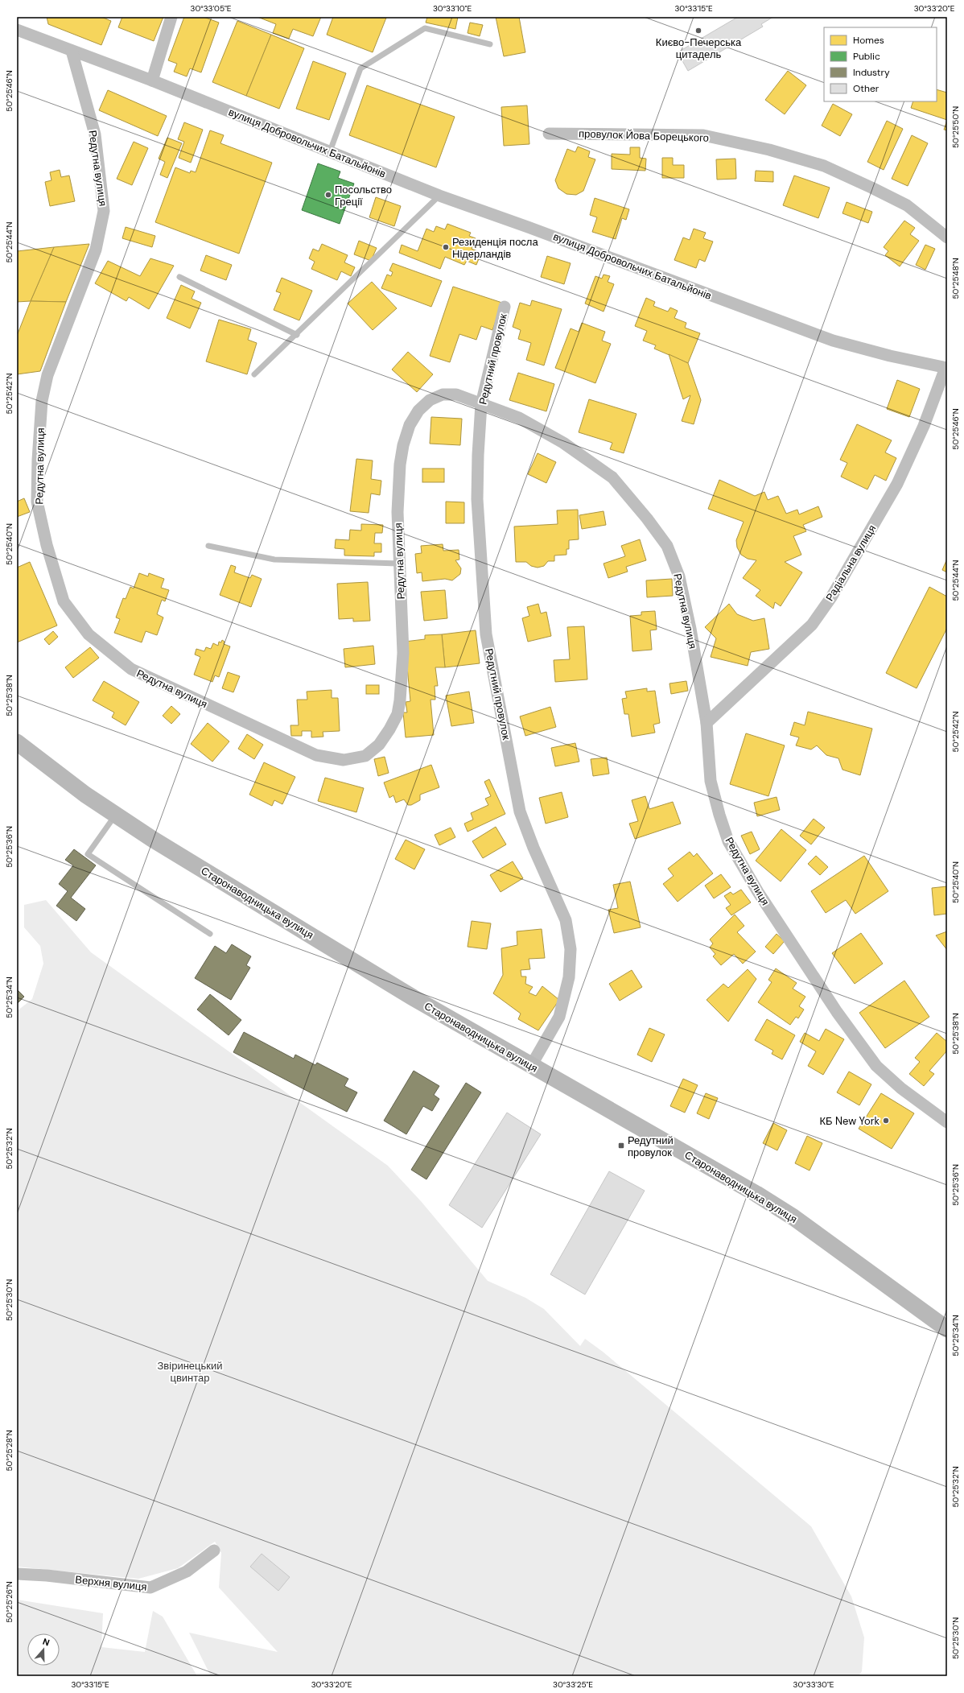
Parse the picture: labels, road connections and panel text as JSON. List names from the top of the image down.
{
  "streets": {
    "main road": ["Старонаводницька вулиця"],
    "street": [
      "провулок Йова Борецького",
      "вулиця Добровольчих Батальйонів",
      "Редутна вулиця",
      "Редутний провулок",
      "Радіальна вулиця",
      "Верхня вулиця"
    ]
  },
  "crossings": [
    ["вулиця Добровольчих Батальйонів", "Редутна вулиця"],
    ["вулиця Добровольчих Батальйонів", "Радіальна вулиця"],
    ["Редутна вулиця", "Редутний провулок"],
    ["Редутна вулиця", "Радіальна вулиця"],
    ["Редутний провулок", "Старонаводницька вулиця"]
  ],
  "parks": ["Звіринецький цвинтар"],
  "places": {
    "other": [
      "Києво-Печерська цитадель",
      "Посольство Греції",
      "Резиденція посла Нідерландів",
      "КБ New York"
    ],
    "transit": ["Редутний провулок"]
  },
  "legend": [
    "Homes",
    "Public",
    "Industry",
    "Other"
  ],
  "north": "top",
  "coordinates": [
    "30°33'05\"E",
    "30°33'10\"E",
    "30°33'15\"E",
    "30°33'20\"E",
    "50°25'46\"N",
    "50°25'50\"N",
    "50°25'44\"N",
    "50°25'48\"N",
    "50°25'42\"N",
    "50°25'40\"N",
    "50°25'38\"N",
    "50°25'36\"N",
    "50°25'34\"N",
    "50°25'32\"N",
    "50°25'30\"N",
    "50°25'28\"N",
    "50°25'26\"N",
    "30°33'25\"E",
    "30°33'30\"E"
  ]
}
